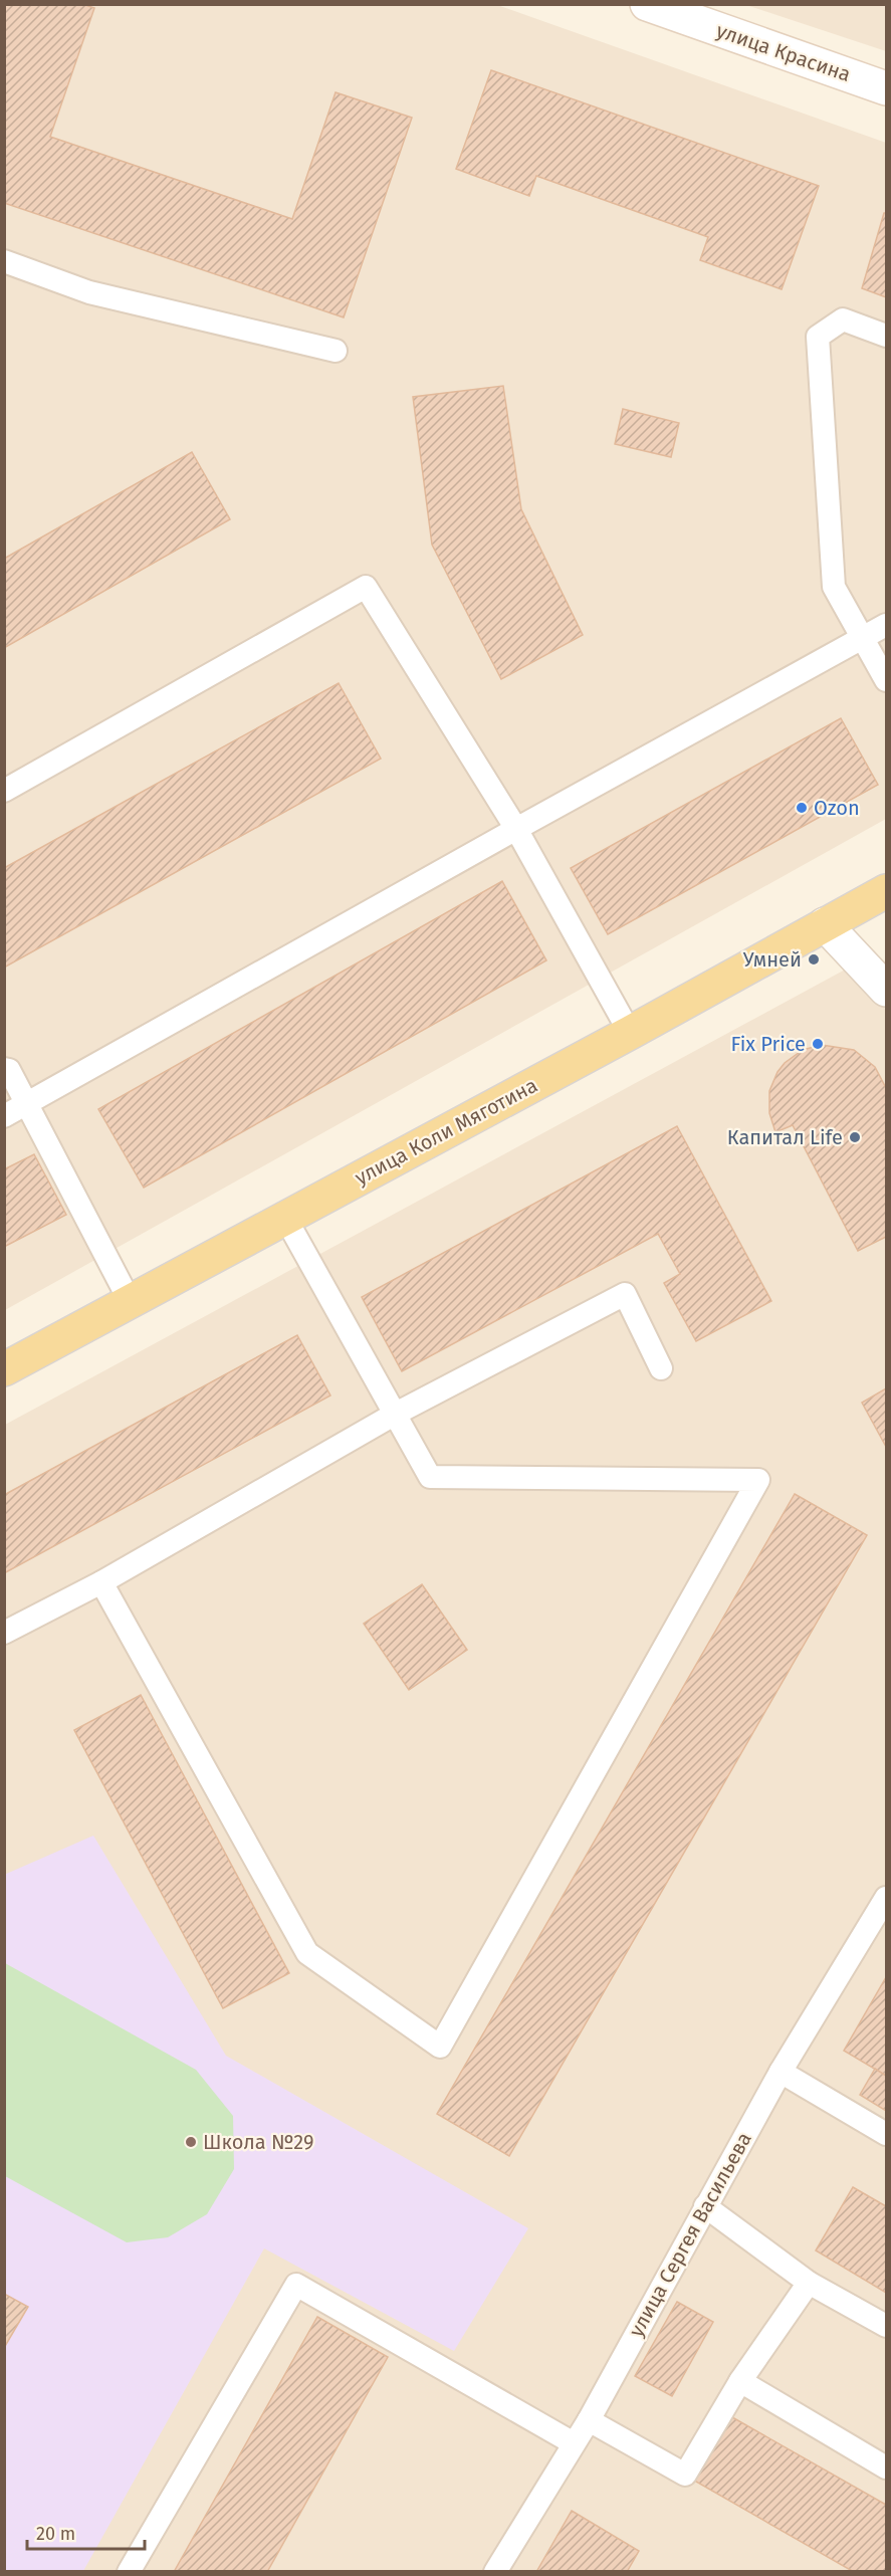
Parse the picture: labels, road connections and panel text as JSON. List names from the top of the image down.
{
  "streets": {
    "main road": ["улица Красина", "улица Коли Мяготина"],
    "lane": ["улица Сергея Васильева"]
  },
  "places": [
    "Ozon",
    "Умней",
    "Fix Price",
    "Капитал Life",
    "Школа №29"
  ],
  "scale_bar": "20 m"
}
